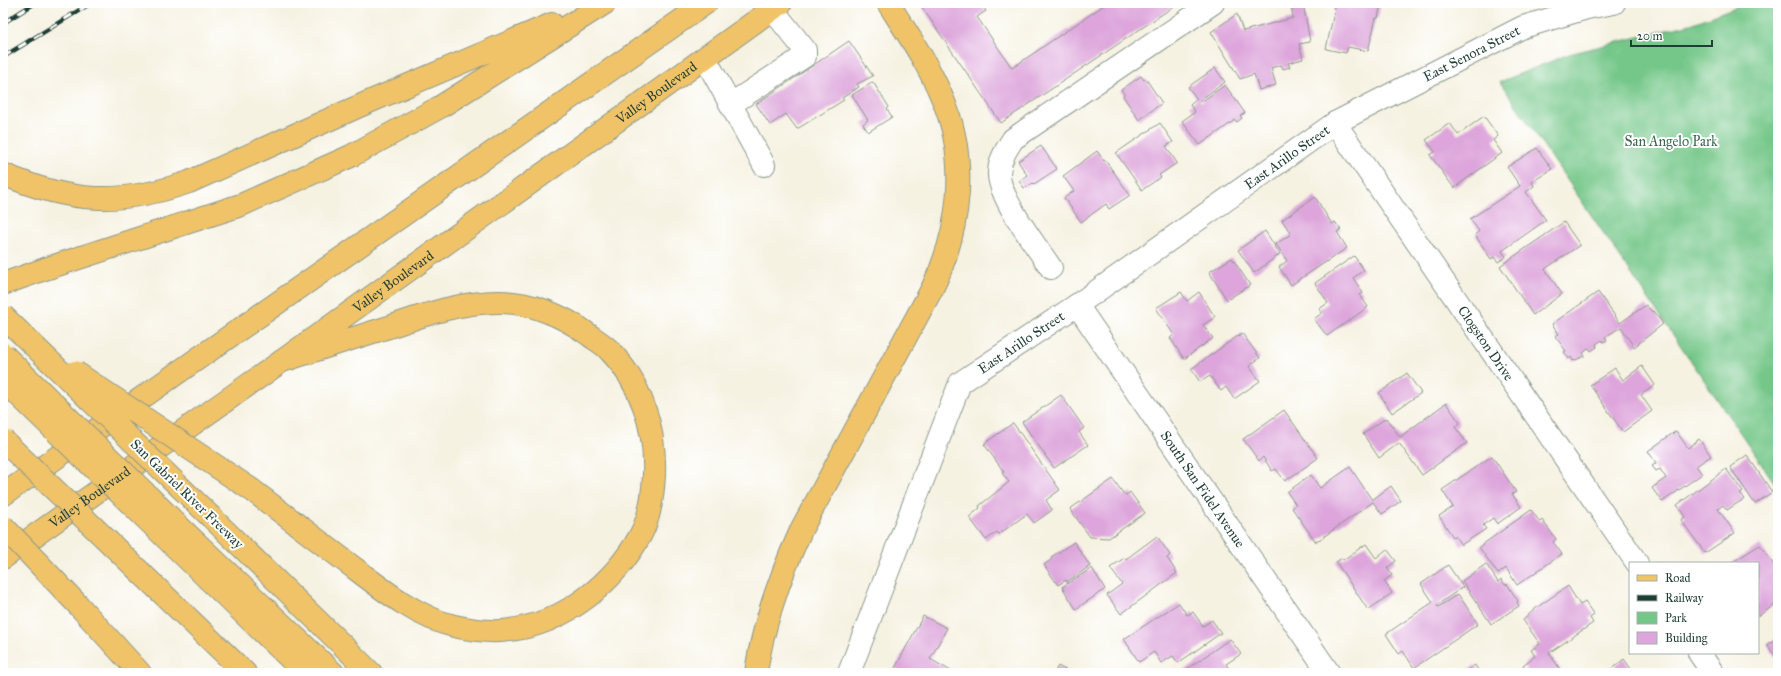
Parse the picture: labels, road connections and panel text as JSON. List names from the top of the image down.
{
  "streets": {
    "main road": ["Valley Boulevard", "San Gabriel River Freeway"],
    "street": [
      "East Senora Street",
      "East Arillo Street",
      "Clogston Drive",
      "South San Fidel Avenue"
    ]
  },
  "crossings": [
    ["East Senora Street", "East Arillo Street"],
    ["East Senora Street", "Clogston Drive"],
    ["East Arillo Street", "Clogston Drive"],
    ["East Arillo Street", "South San Fidel Avenue"]
  ],
  "parks": ["San Angelo Park"],
  "legend": [
    "Road",
    "Railway",
    "Park",
    "Building"
  ],
  "scale_bar": "20 m"
}
